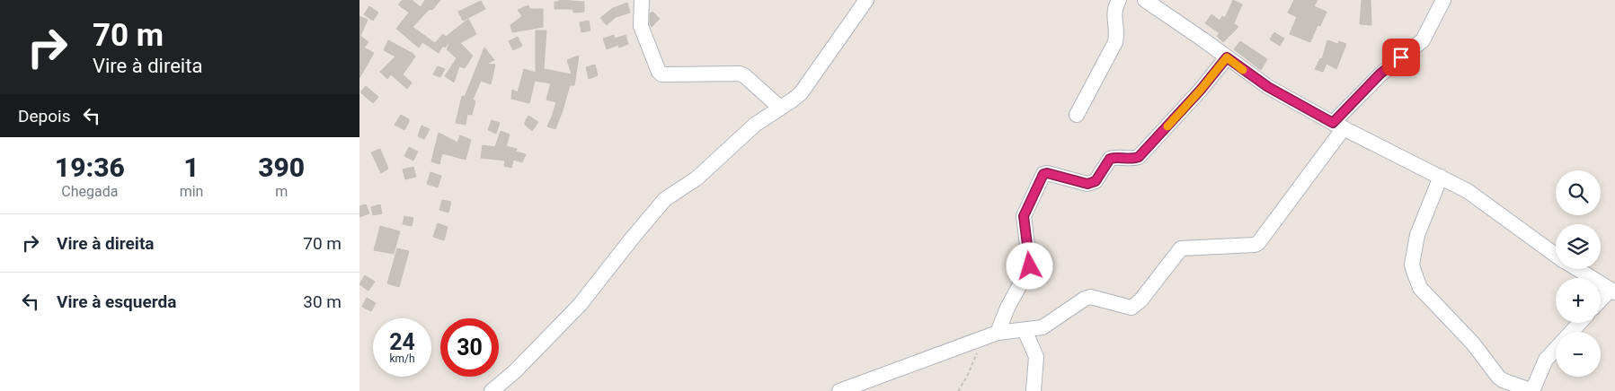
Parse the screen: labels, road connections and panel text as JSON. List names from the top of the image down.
{
  "page": {
    "turn": ["70 m", "Vire à direita"],
    "then": "Depois",
    "eta": [
      "19:36",
      "Chegada",
      "1",
      "min",
      "390",
      "m"
    ],
    "map_buttons": ["+", "−"],
    "list": [
      {
        "name": "Vire à direita",
        "value": "70 m"
      },
      {
        "name": "Vire à esquerda",
        "value": "30 m"
      }
    ],
    "speed": "24 km/h",
    "limit": "30"
  }
}
